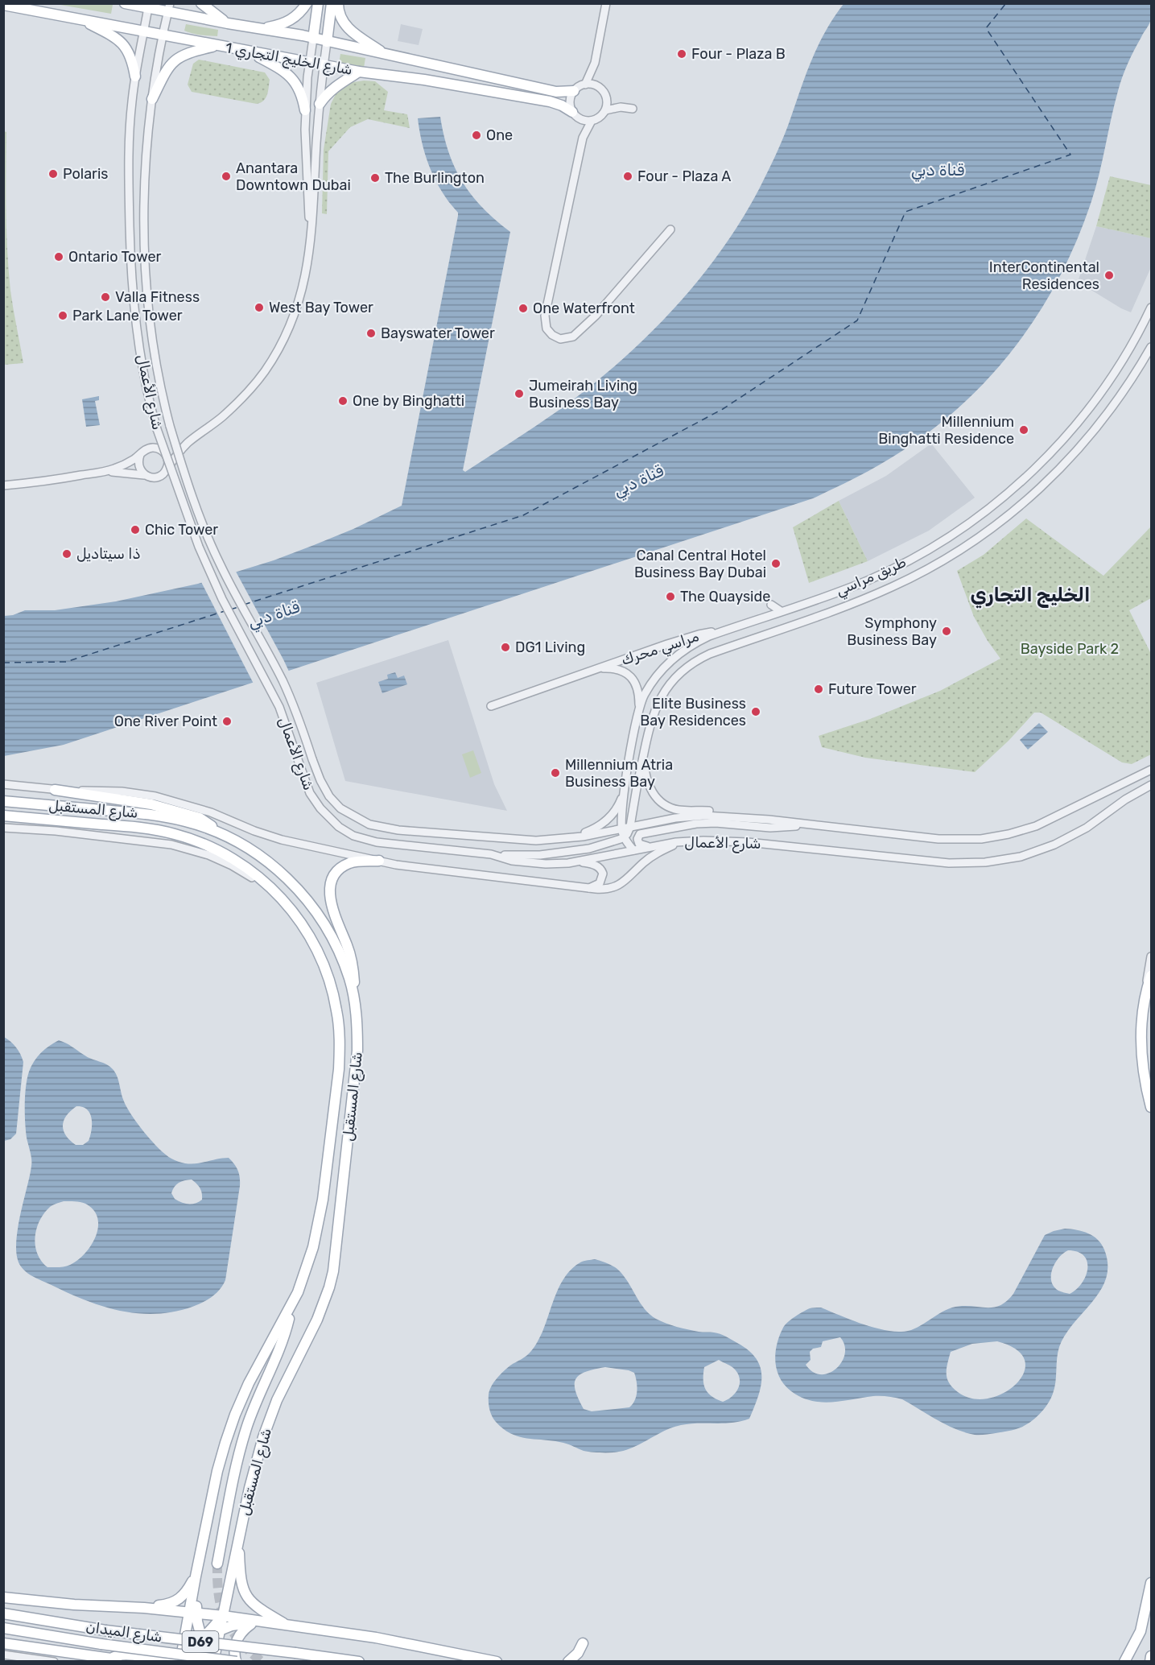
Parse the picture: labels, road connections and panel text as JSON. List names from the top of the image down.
{
  "streets": {
    "main road": [
      "شارع الخليج التجاري 1",
      "شارع المستقبل",
      "شارع الميدان",
      "D69"
    ],
    "street": ["شارع الأعمال", "طريق مراسي", "مراسي محرك"]
  },
  "crossings": [
    ["شارع الخليج التجاري 1", "شارع الأعمال"],
    ["شارع الأعمال", "طريق مراسي"],
    ["طريق مراسي", "مراسي محرك"]
  ],
  "districts": ["الخليج التجاري"],
  "water": ["قناة دبي"],
  "parks": ["Bayside Park 2"],
  "places": [
    "Four - Plaza B",
    "One",
    "Polaris",
    "Anantara Downtown Dubai",
    "Four - Plaza A",
    "The Burlington",
    "Ontario Tower",
    "InterContinental Residences",
    "Valla Fitness",
    "West Bay Tower",
    "One Waterfront",
    "Park Lane Tower",
    "Bayswater Tower",
    "Jumeirah Living Business Bay",
    "One by Binghatti",
    "Millennium Binghatti Residence",
    "Chic Tower",
    "ذا سيتاديل",
    "Canal Central Hotel Business Bay Dubai",
    "The Quayside",
    "Symphony Business Bay",
    "DG1 Living",
    "Future Tower",
    "Elite Business Bay Residences",
    "One River Point",
    "Millennium Atria Business Bay"
  ]
}
